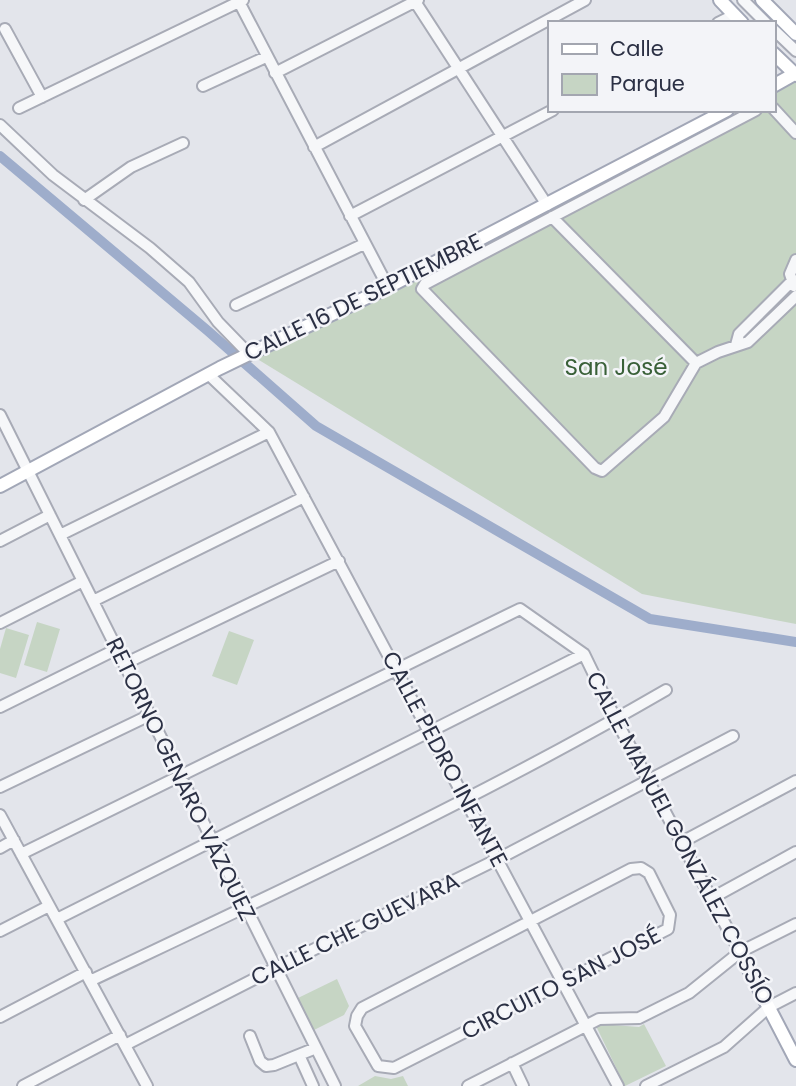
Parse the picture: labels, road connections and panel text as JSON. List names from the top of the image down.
{
  "streets": {
    "main road": ["CALLE 16 DE SEPTIEMBRE", "CALLE MANUEL GONZÁLEZ COSSÍO"],
    "street": [
      "CALLE PEDRO INFANTE",
      "RETORNO GENARO VÁZQUEZ",
      "CALLE CHE GUEVARA",
      "CIRCUITO SAN JOSÉ"
    ]
  },
  "crossings": [
    ["CALLE 16 DE SEPTIEMBRE", "CALLE PEDRO INFANTE"],
    ["CALLE 16 DE SEPTIEMBRE", "RETORNO GENARO VÁZQUEZ"],
    ["CALLE PEDRO INFANTE", "CALLE CHE GUEVARA"],
    ["CALLE PEDRO INFANTE", "CIRCUITO SAN JOSÉ"],
    ["RETORNO GENARO VÁZQUEZ", "CALLE CHE GUEVARA"],
    ["CALLE MANUEL GONZÁLEZ COSSÍO", "CALLE CHE GUEVARA"]
  ],
  "parks": ["San José"],
  "legend": ["Calle", "Parque"]
}
